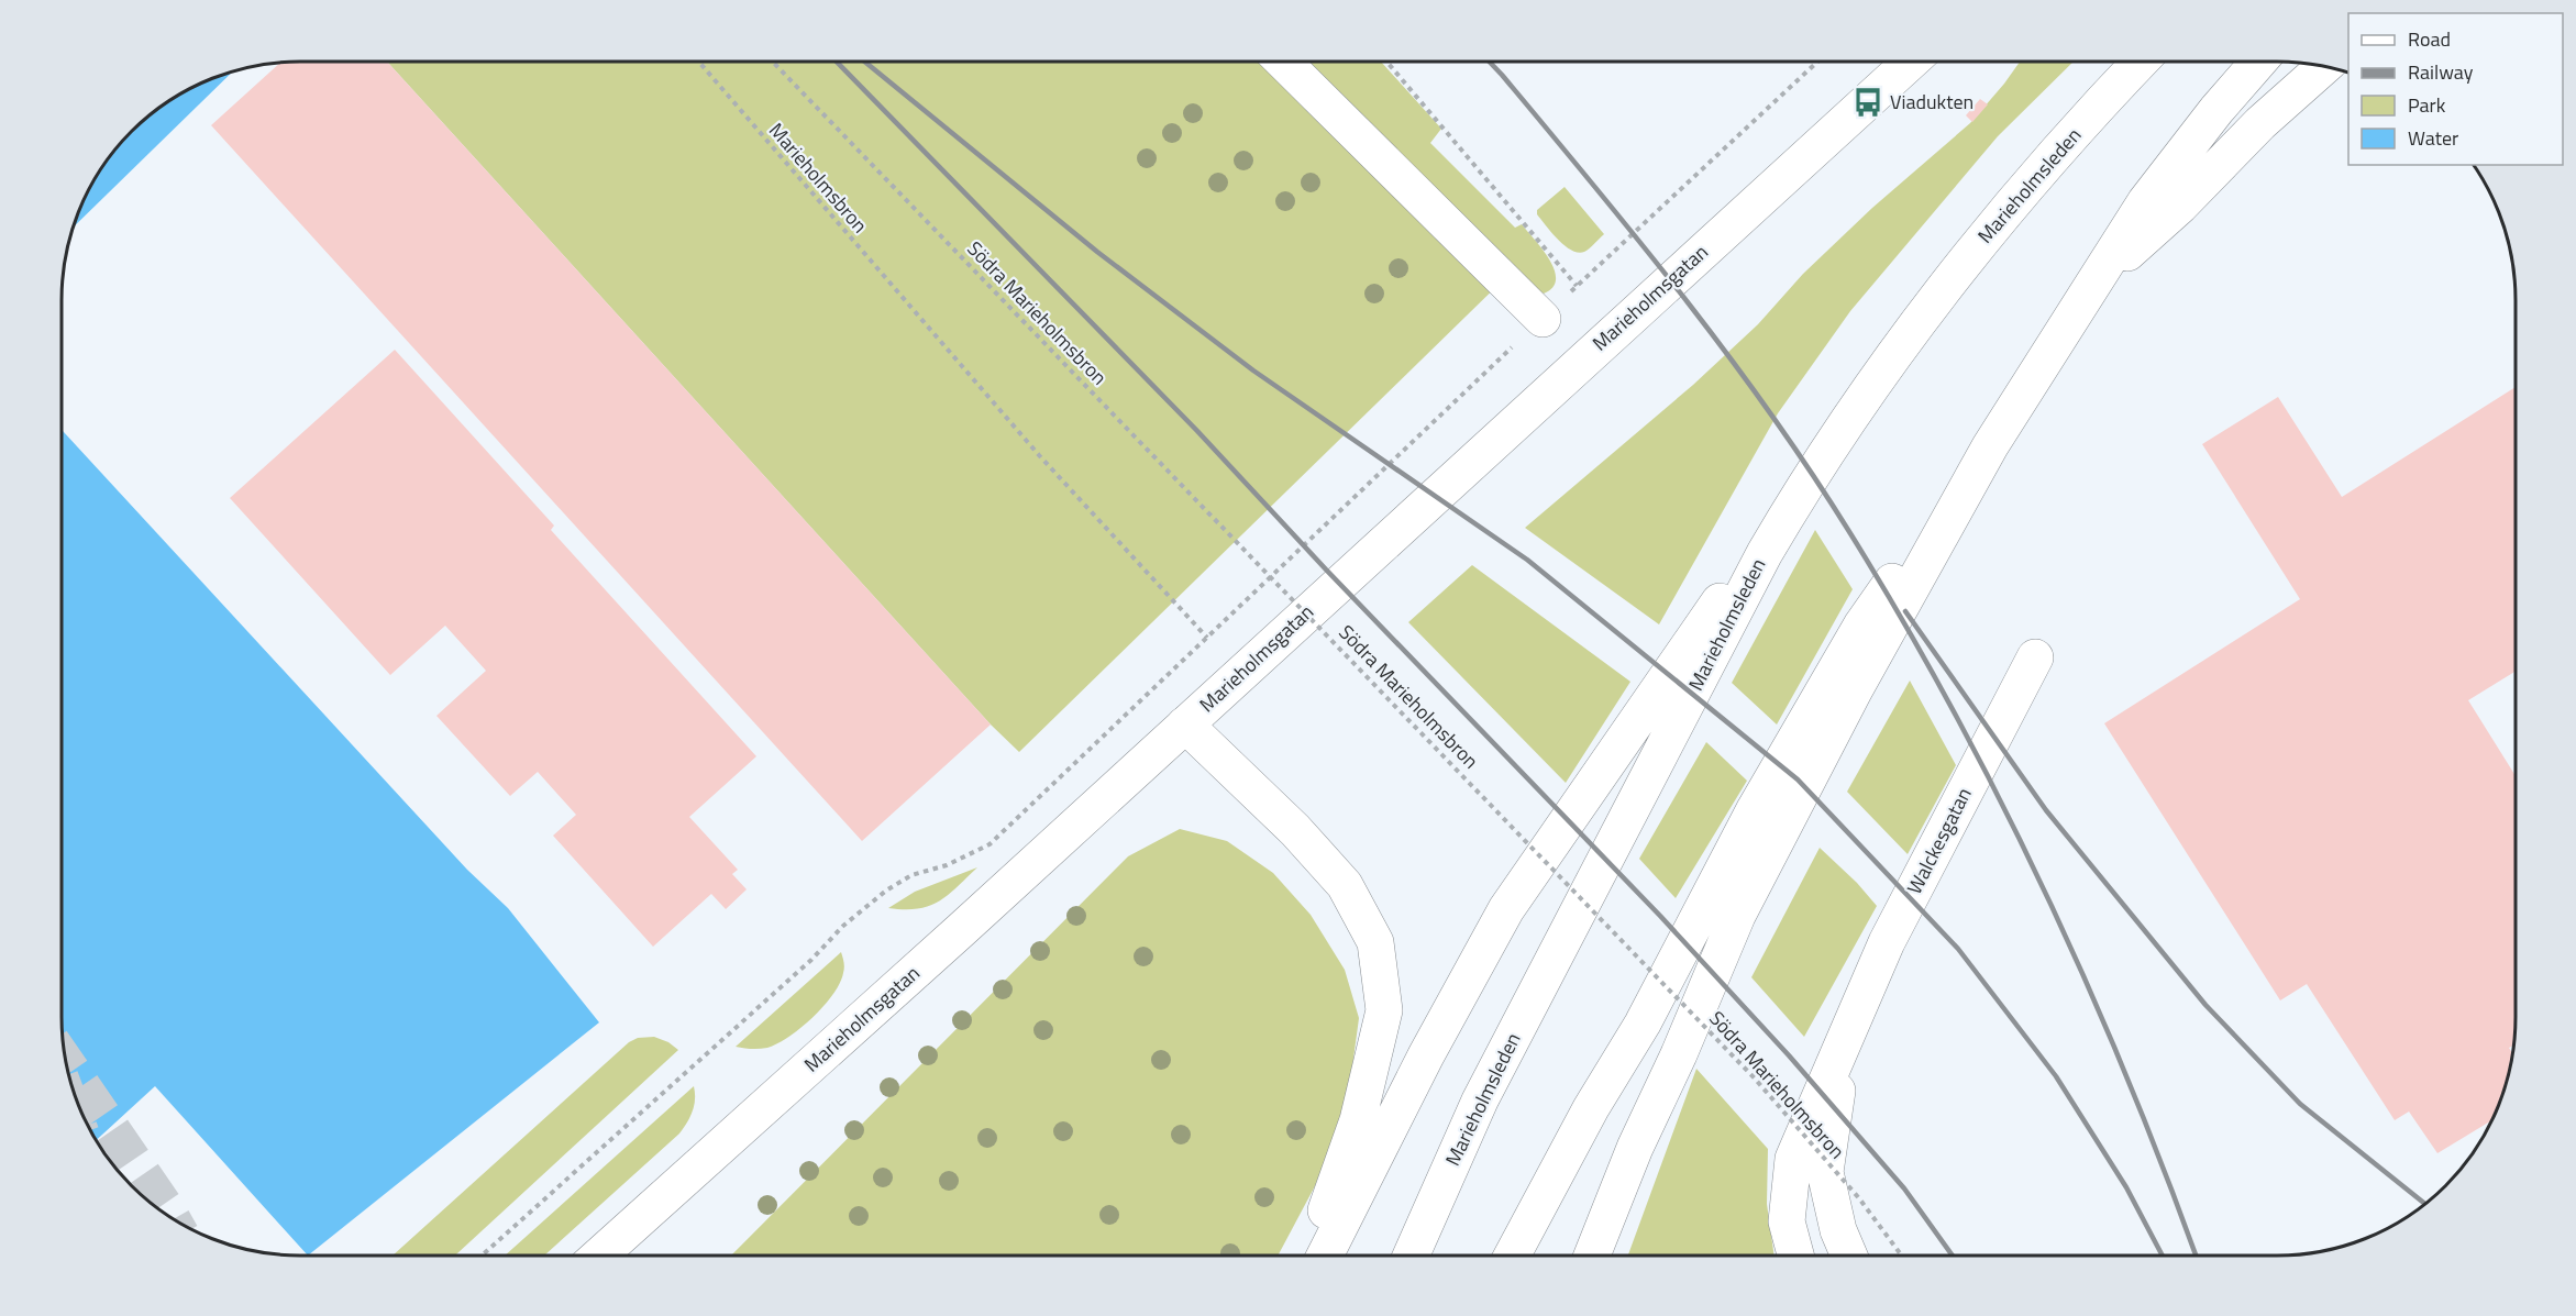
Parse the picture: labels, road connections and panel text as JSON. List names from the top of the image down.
{
  "streets": {
    "main road": ["Marieholmsleden", "Marieholmsgatan", "Walckesgatan"],
    "path": ["Marieholmsbron", "Södra Marieholmsbron"]
  },
  "places": {
    "bus stop": ["Viadukten"]
  },
  "legend": [
    "Road",
    "Railway",
    "Park",
    "Water"
  ]
}
